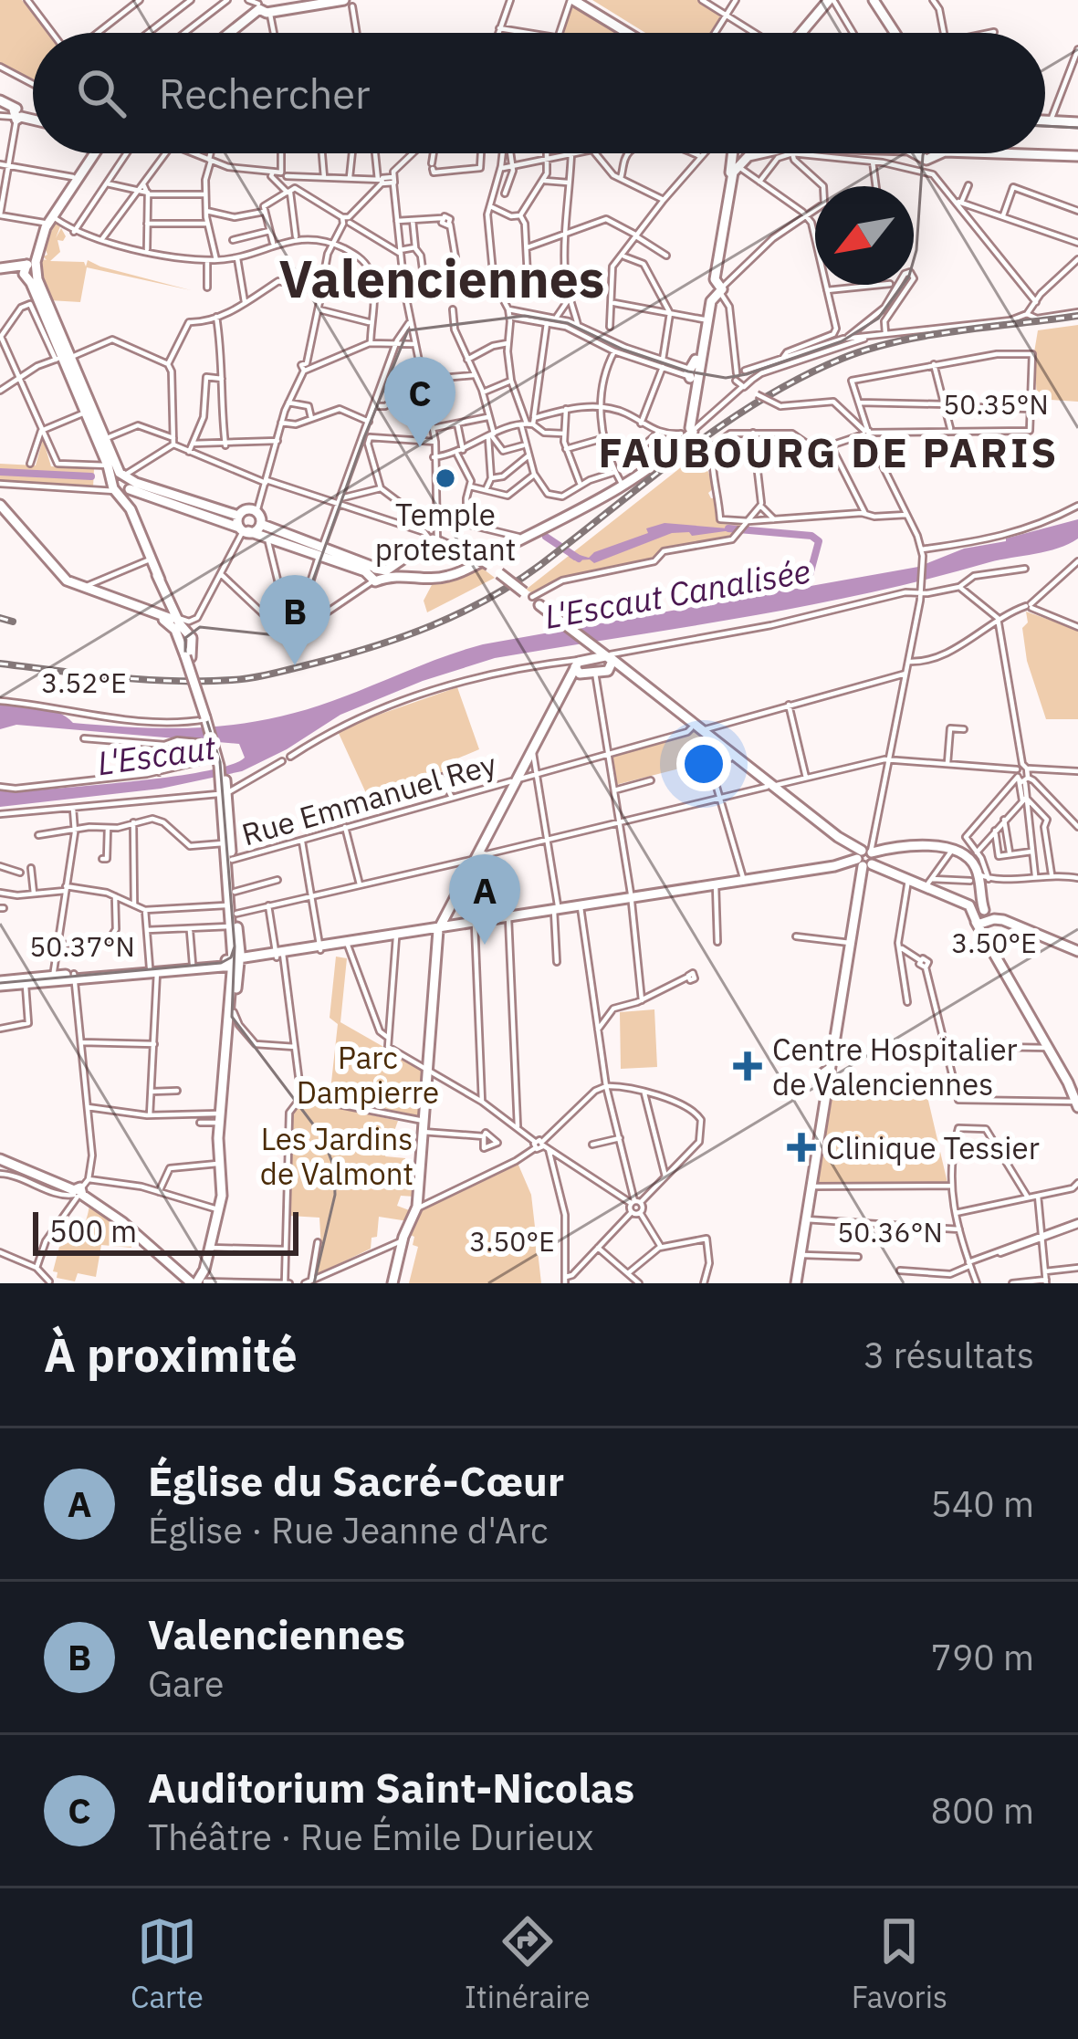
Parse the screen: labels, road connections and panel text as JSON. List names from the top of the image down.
{
  "streets": {
    "street": ["Rue Emmanuel Rey"]
  },
  "districts": ["Valenciennes", "FAUBOURG DE PARIS"],
  "water": ["L'Escaut Canalisée", "L'Escaut"],
  "parks": ["Parc Dampierre", "Les Jardins de Valmont"],
  "places": {
    "other": ["Temple protestant"],
    "health": ["Centre Hospitalier de Valenciennes", "Clinique Tessier"]
  },
  "scale_bar": "500 m",
  "north": "bottom left",
  "page": {
    "search": "Rechercher",
    "pins": ["C", "B", "A"],
    "scale": "500 m",
    "heading": ["À proximité", "3 résultats"],
    "list": [
      {
        "mark": "A",
        "name": "Église du Sacré-Cœur",
        "note": "Église · Rue Jeanne d'Arc",
        "value": "540 m"
      },
      {
        "mark": "B",
        "name": "Valenciennes",
        "note": "Gare",
        "value": "790 m"
      },
      {
        "mark": "C",
        "name": "Auditorium Saint-Nicolas",
        "note": "Théâtre · Rue Émile Durieux",
        "value": "800 m"
      }
    ],
    "nav": ["Carte", "Itinéraire", "Favoris"]
  },
  "coordinates": [
    "50.35°N",
    "3.52°E",
    "3.50°E",
    "50.37°N",
    "50.36°N"
  ]
}
